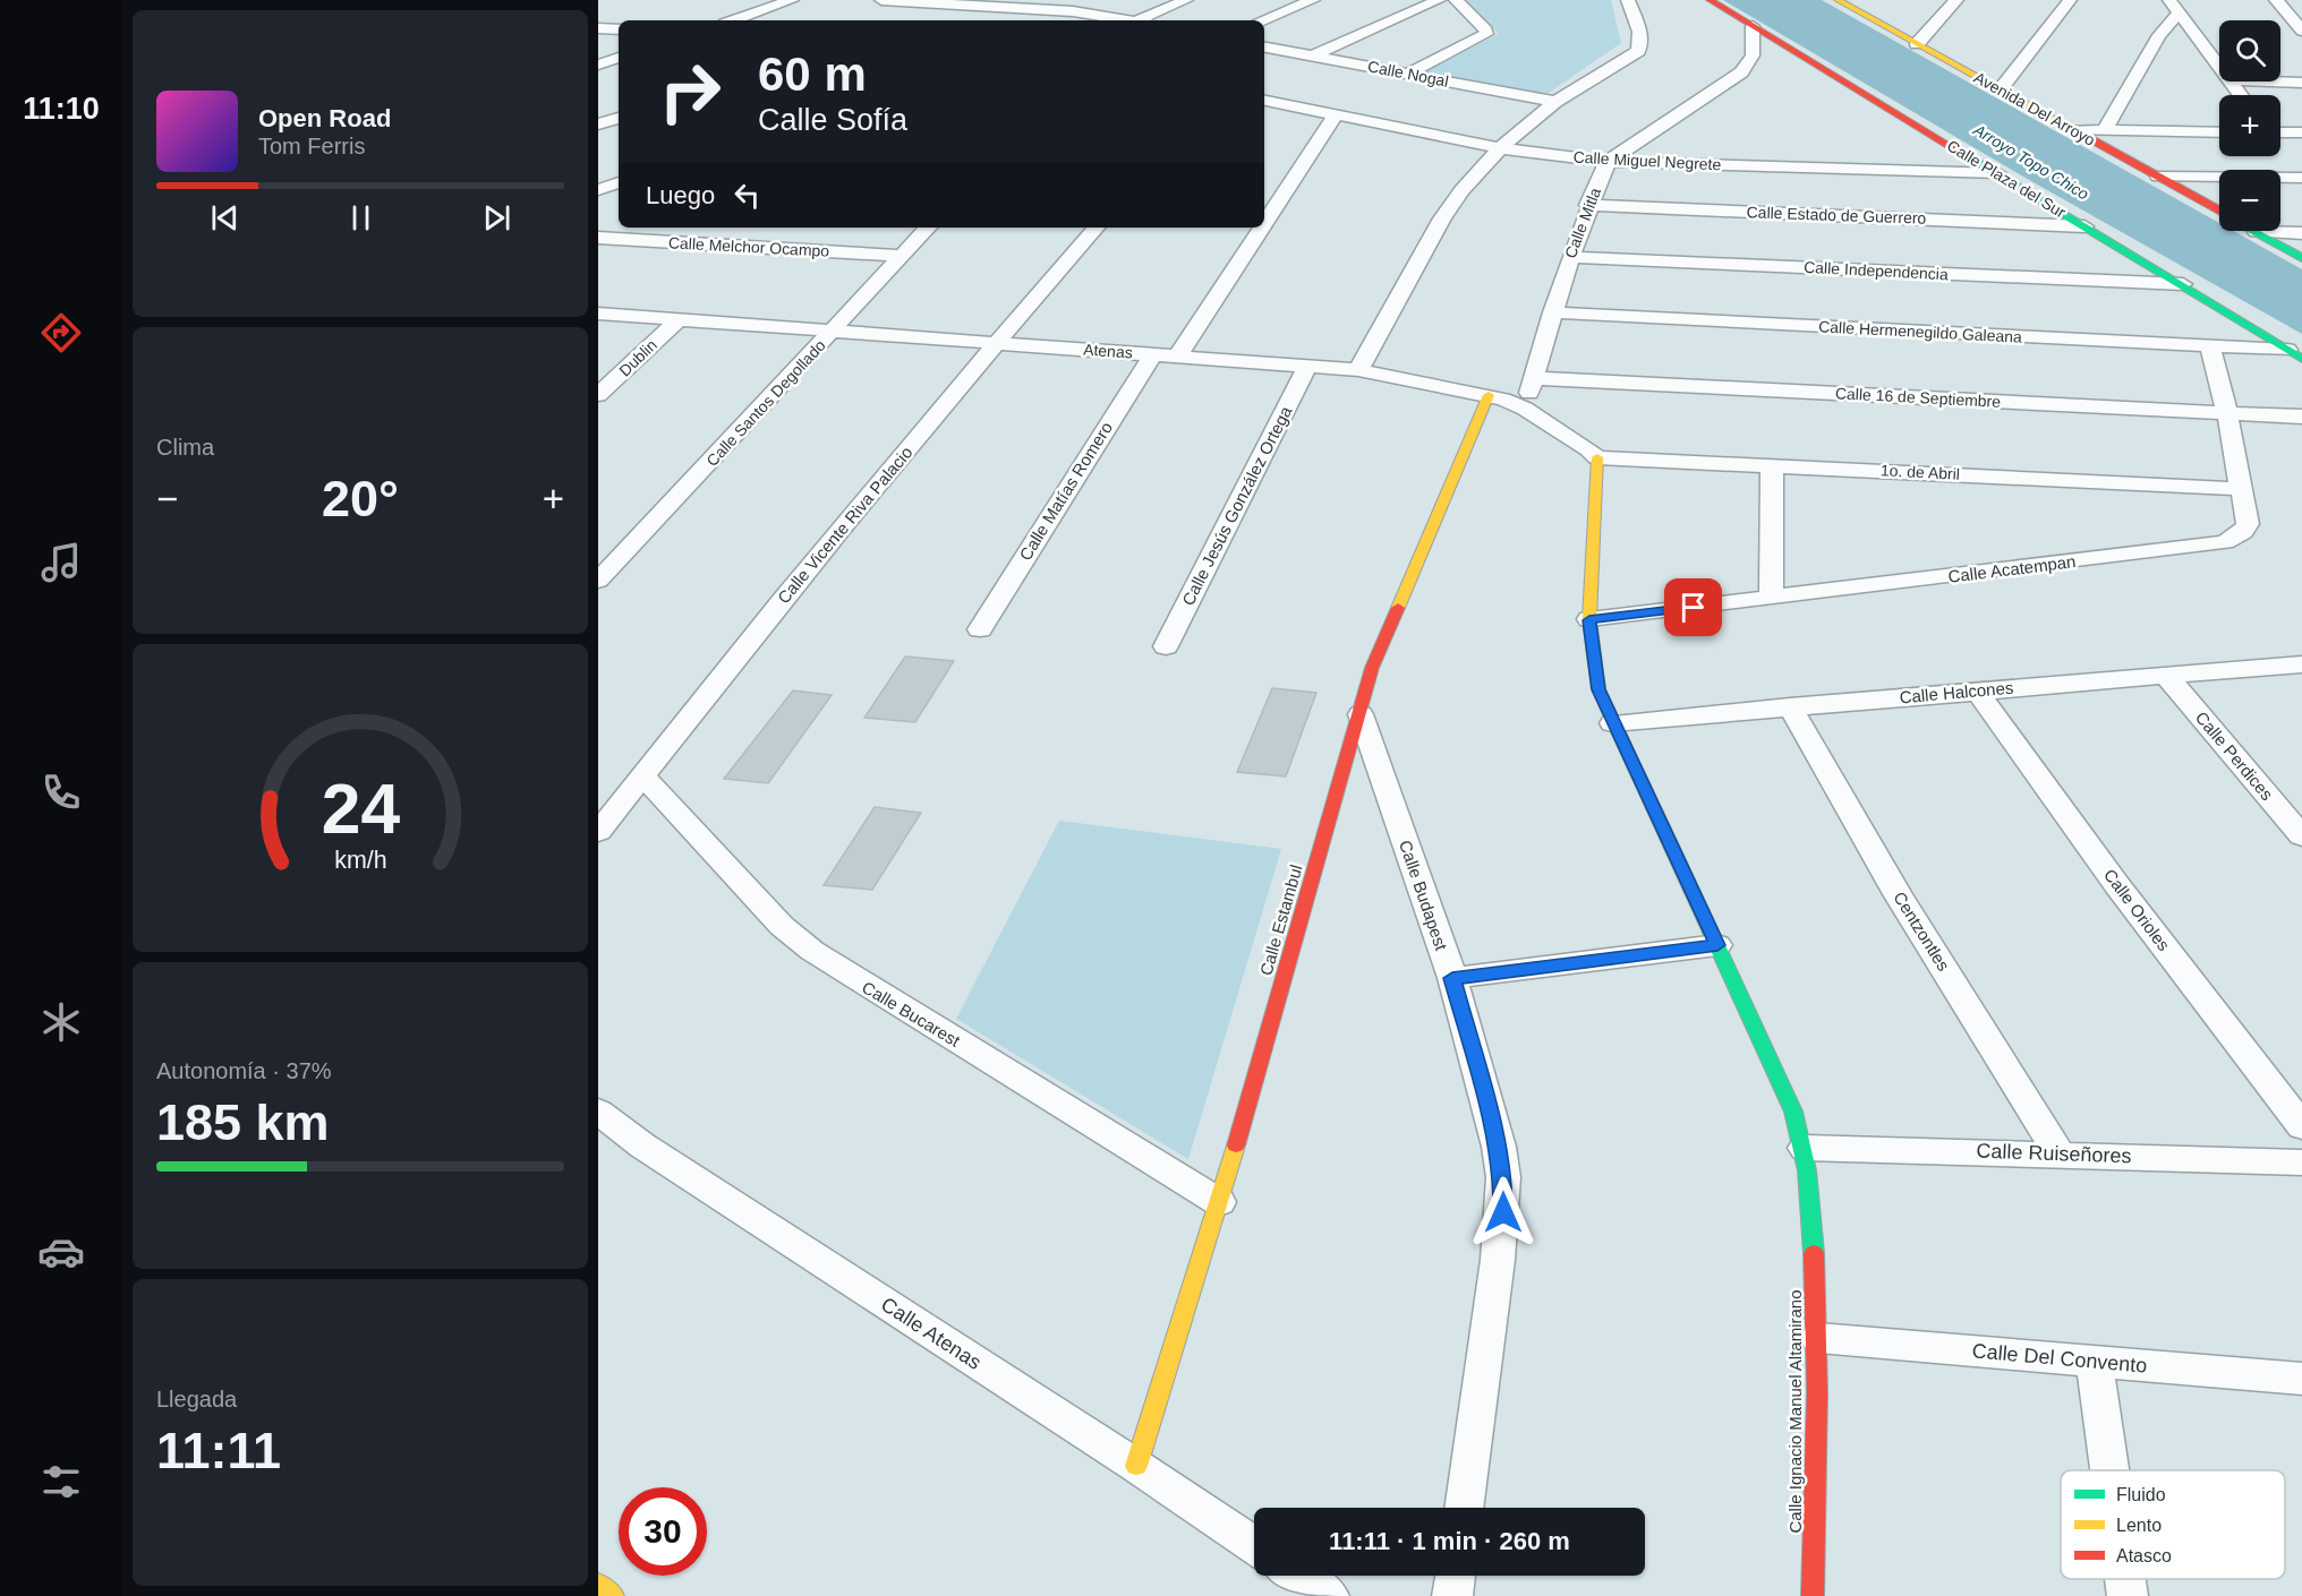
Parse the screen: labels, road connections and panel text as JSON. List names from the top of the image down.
{
  "streets": {
    "street": [
      "Calle Nogal",
      "Avenida Del Arroyo",
      "Calle Miguel Negrete",
      "Calle Plaza del Sur",
      "Calle Estado de Guerrero",
      "Calle Mitla",
      "Calle Melchor Ocampo",
      "Calle Independencia",
      "Calle Hermenegildo Galeana",
      "Atenas",
      "Dublin",
      "Calle 16 de Septiembre",
      "Calle Santos Degollado",
      "1o. de Abril",
      "Calle Matías Romero",
      "Calle Jesús González Ortega",
      "Calle Vicente Riva Palacio",
      "Calle Acatempan",
      "Calle Halcones",
      "Calle Perdices",
      "Calle Budapest",
      "Calle Orioles",
      "Calle Estambul",
      "Centzontles",
      "Calle Bucarest",
      "Calle Ruiseñores",
      "Calle Atenas",
      "Calle Del Convento",
      "Calle Ignacio Manuel Altamirano"
    ]
  },
  "crossings": [
    ["Calle Miguel Negrete", "Calle Plaza del Sur"],
    ["Calle Miguel Negrete", "Calle Mitla"],
    ["Calle Plaza del Sur", "Calle Estado de Guerrero"],
    ["Calle Plaza del Sur", "Calle Independencia"],
    ["Calle Plaza del Sur", "Calle Hermenegildo Galeana"],
    ["Calle Estado de Guerrero", "Calle Mitla"],
    ["Calle Mitla", "Calle Independencia"],
    ["Calle Mitla", "Calle Hermenegildo Galeana"],
    ["Calle Mitla", "Atenas"],
    ["Calle Mitla", "Calle 16 de Septiembre"],
    ["Calle Melchor Ocampo", "Calle Santos Degollado"],
    ["Calle Hermenegildo Galeana", "Calle Acatempan"],
    ["Atenas", "Dublin"],
    ["Atenas", "Calle Santos Degollado"],
    ["Atenas", "1o. de Abril"],
    ["Atenas", "Calle Matías Romero"],
    ["Atenas", "Calle Jesús González Ortega"],
    ["Atenas", "Calle Vicente Riva Palacio"],
    ["Atenas", "Calle Estambul"],
    ["Atenas", "Calle Ignacio Manuel Altamirano"],
    ["Calle 16 de Septiembre", "Calle Acatempan"],
    ["1o. de Abril", "Calle Acatempan"],
    ["1o. de Abril", "Calle Ignacio Manuel Altamirano"],
    ["Calle Vicente Riva Palacio", "Calle Bucarest"],
    ["Calle Acatempan", "Calle Ignacio Manuel Altamirano"],
    ["Calle Halcones", "Calle Perdices"],
    ["Calle Halcones", "Calle Orioles"],
    ["Calle Halcones", "Centzontles"],
    ["Calle Halcones", "Calle Ignacio Manuel Altamirano"],
    ["Calle Budapest", "Calle Estambul"],
    ["Calle Estambul", "Calle Bucarest"],
    ["Calle Estambul", "Calle Atenas"],
    ["Centzontles", "Calle Ruiseñores"],
    ["Calle Ruiseñores", "Calle Ignacio Manuel Altamirano"],
    ["Calle Del Convento", "Calle Ignacio Manuel Altamirano"]
  ],
  "water": ["Arroyo Topo Chico"],
  "legend": ["Fluido", "Lento", "Atasco"],
  "page": {
    "tabs": "11:10",
    "map_buttons": ["+", "−"],
    "turn": ["60 m", "Calle Sofía"],
    "song": ["Open Road", "Tom Ferris"],
    "then": "Luego",
    "tile": [
      "Clima",
      ["Autonomía · 37%", "185 km"],
      ["Llegada", "11:11"]
    ],
    "heat": ["−", "20°", "+"],
    "limit": "30",
    "trip": "11:11 · 1 min · 260 m",
    "gauge": ["24", "km/h"]
  }
}
